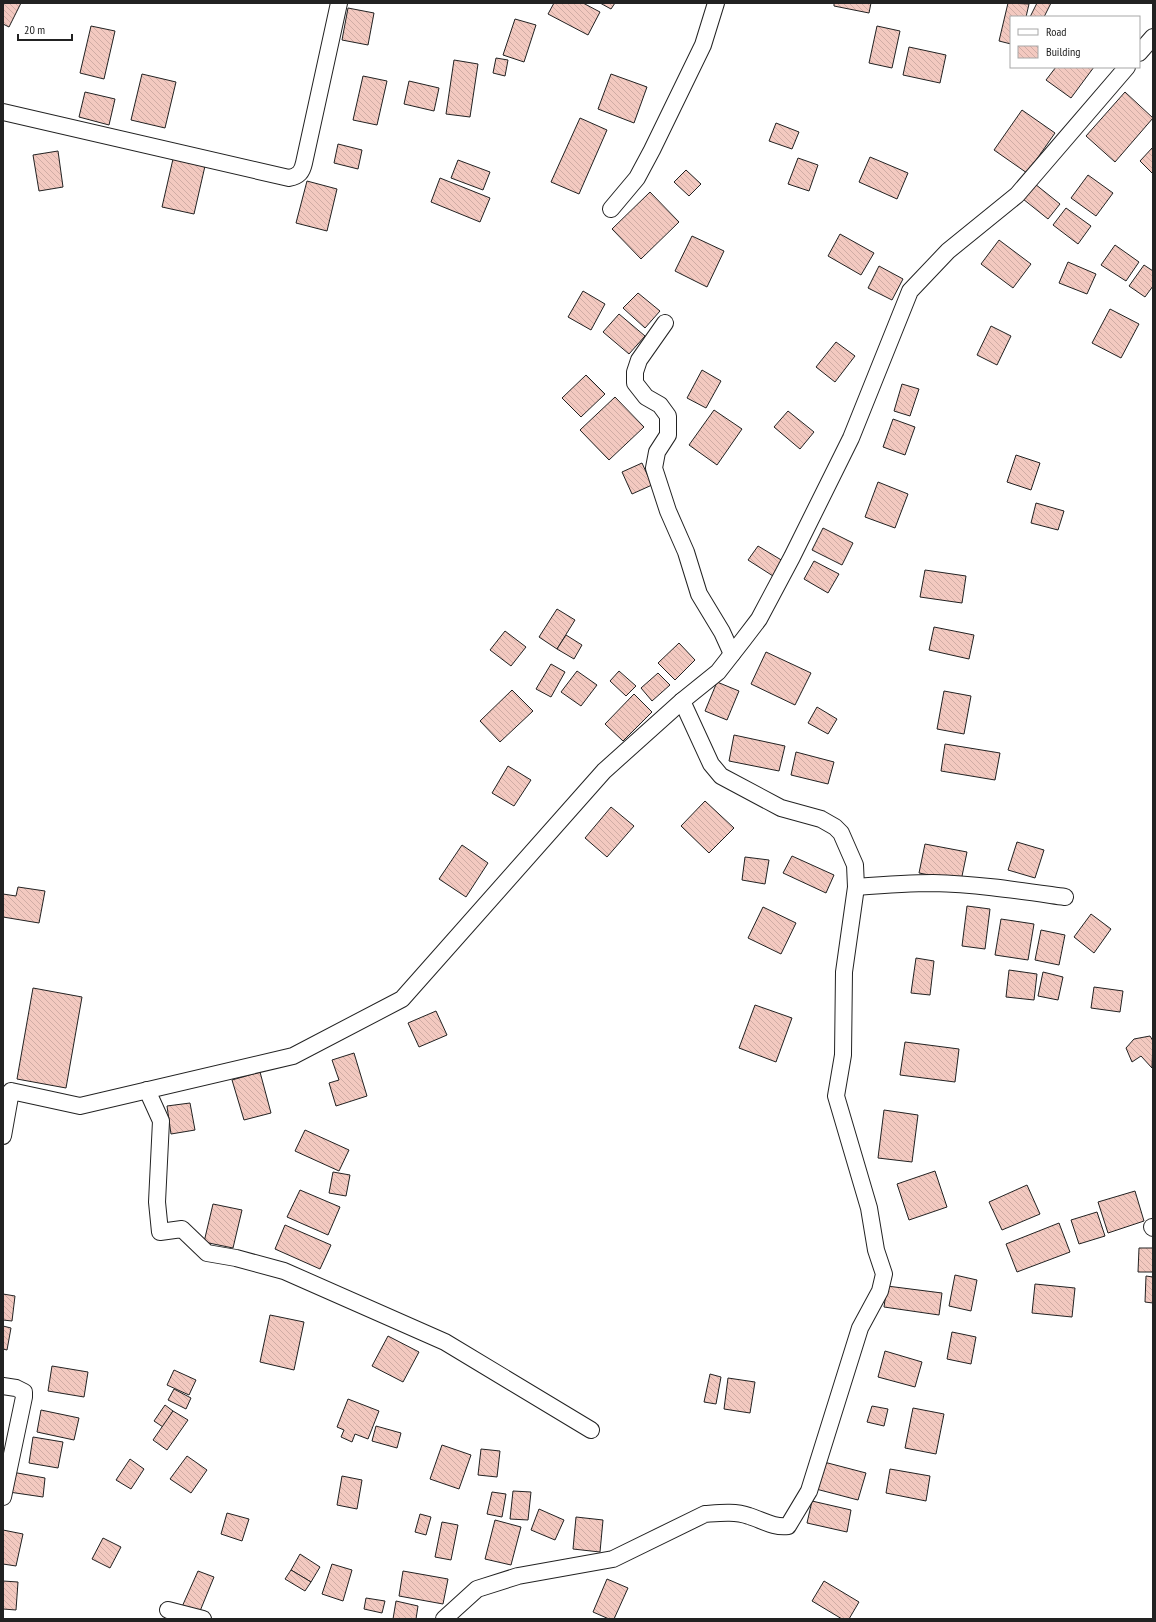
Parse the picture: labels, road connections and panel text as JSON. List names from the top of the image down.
{
  "legend": ["Road", "Building"],
  "scale_bar": "20 m"
}
